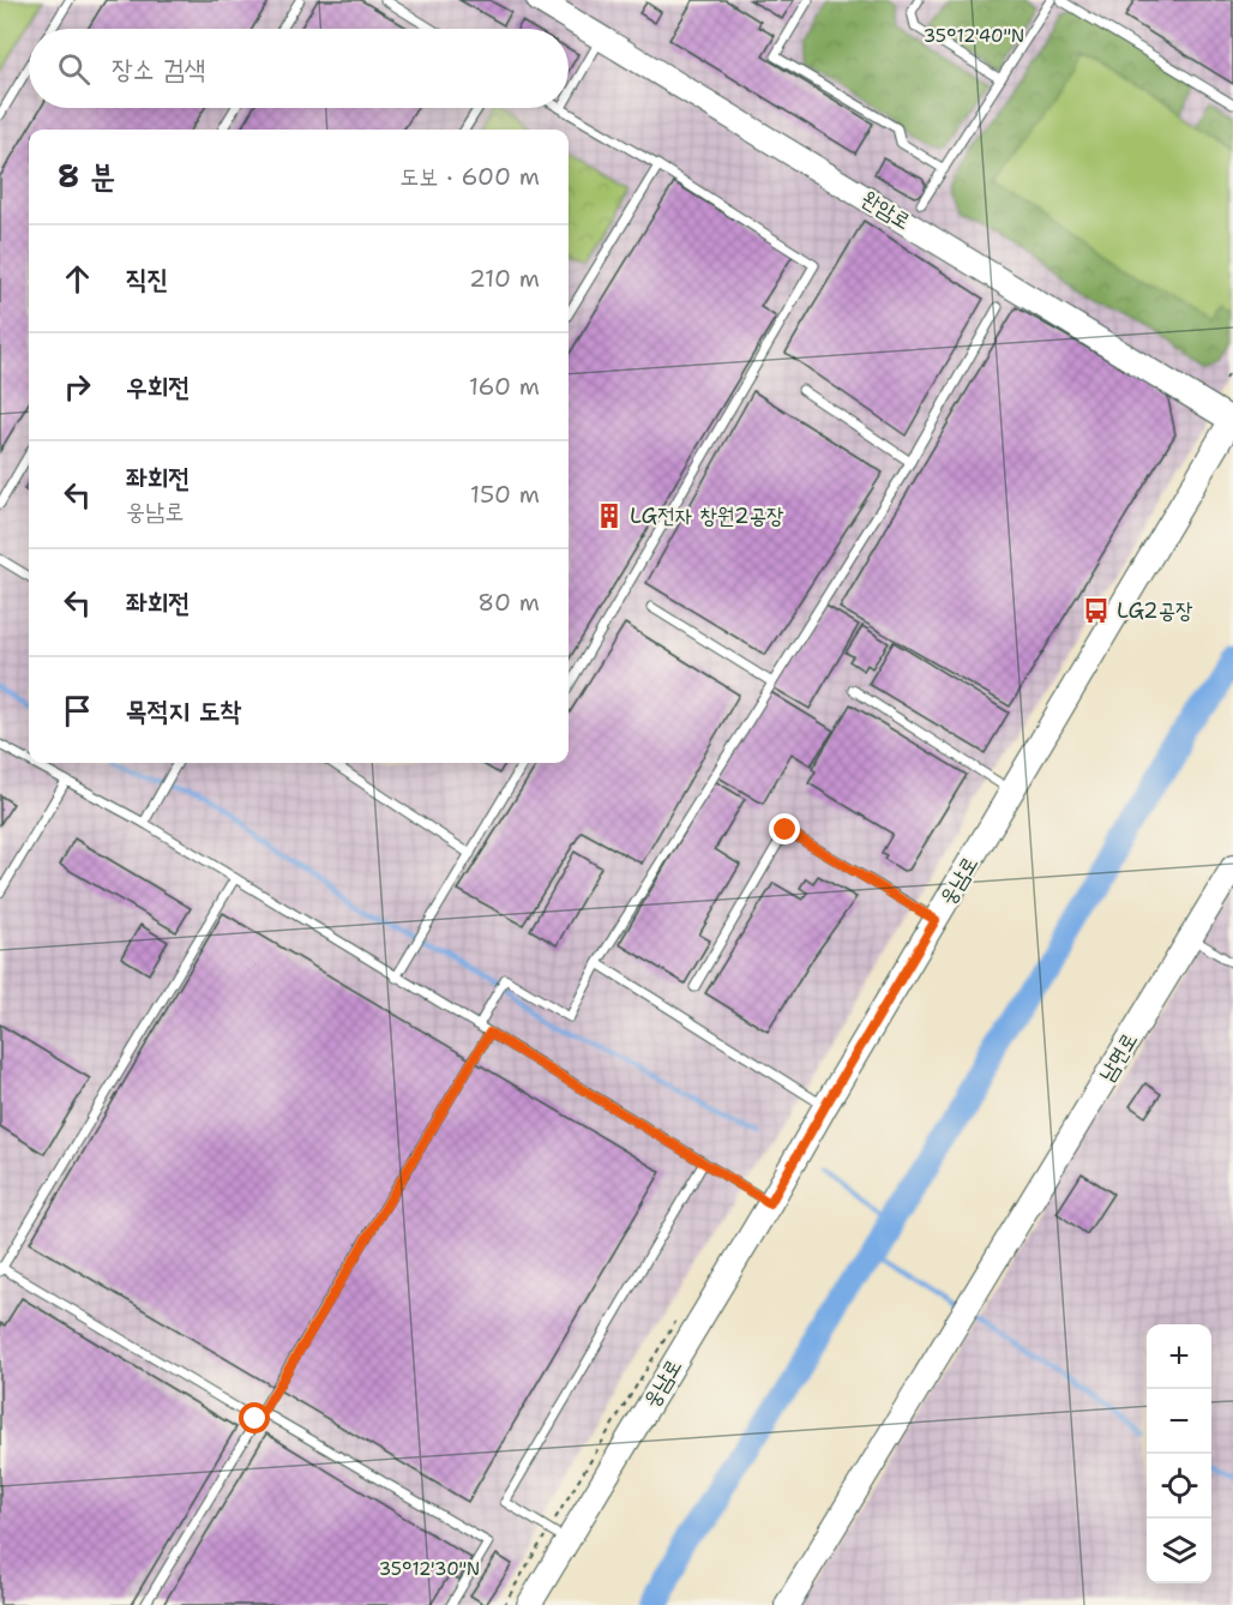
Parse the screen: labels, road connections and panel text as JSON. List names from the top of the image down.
{
  "streets": {
    "street": ["완암로", "웅남로", "남면로"]
  },
  "crossings": [
    ["완암로", "웅남로"]
  ],
  "places": {
    "building": ["LG전자 창원2공장"],
    "bus stop": ["LG2공장"]
  },
  "page": {
    "search": "장소 검색",
    "heading": ["8 분", "도보 · 600 m"],
    "list": [
      ["직진", "210 m"],
      ["우회전", "160 m"],
      ["좌회전", "웅남로", "150 m"],
      ["좌회전", "80 m"],
      "목적지 도착"
    ],
    "map_buttons": ["+", "−"]
  },
  "coordinates": ["35°12'40\"N", "35°12'30\"N"]
}
